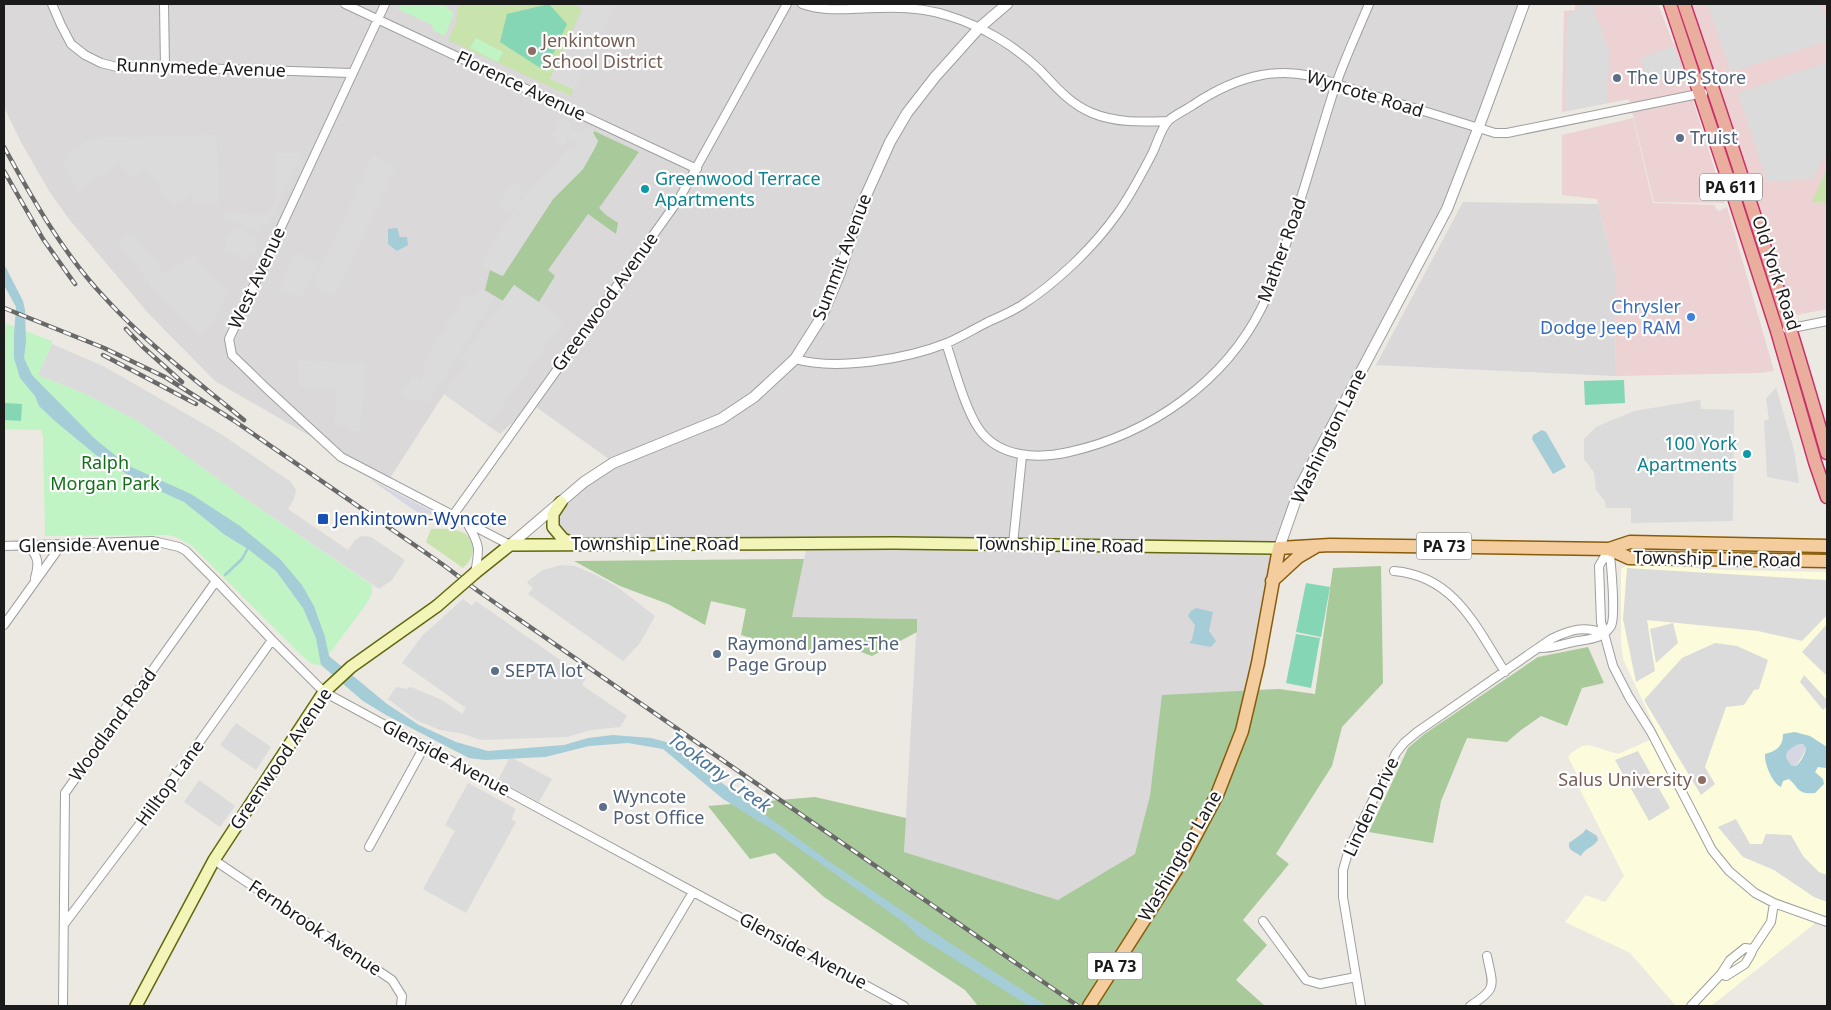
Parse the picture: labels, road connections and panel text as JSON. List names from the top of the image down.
{
  "streets": {
    "highway": ["PA 611", "Old York Road"],
    "main road": [
      "Greenwood Avenue",
      "Washington Lane",
      "Township Line Road",
      "PA 73"
    ],
    "street": [
      "Runnymede Avenue",
      "Florence Avenue",
      "Wyncote Road",
      "Mather Road",
      "Summit Avenue",
      "West Avenue",
      "Glenside Avenue",
      "Woodland Road",
      "Hilltop Lane",
      "Linden Drive",
      "Fernbrook Avenue"
    ]
  },
  "crossings": [
    ["Runnymede Avenue", "West Avenue"],
    ["Florence Avenue", "West Avenue"],
    ["Florence Avenue", "Greenwood Avenue"],
    ["Wyncote Road", "Mather Road"],
    ["Wyncote Road", "Summit Avenue"],
    ["Wyncote Road", "Old York Road"],
    ["Wyncote Road", "Washington Lane"],
    ["Summit Avenue", "West Avenue"],
    ["Summit Avenue", "Greenwood Avenue"],
    ["Summit Avenue", "Township Line Road"],
    ["West Avenue", "Greenwood Avenue"],
    ["West Avenue", "Township Line Road"],
    ["Greenwood Avenue", "Township Line Road"],
    ["Greenwood Avenue", "Glenside Avenue"],
    ["Greenwood Avenue", "Fernbrook Avenue"],
    ["Washington Lane", "Township Line Road"],
    ["Glenside Avenue", "Woodland Road"],
    ["Glenside Avenue", "Hilltop Lane"],
    ["Woodland Road", "Hilltop Lane"]
  ],
  "water": ["Tookany Creek"],
  "parks": ["Ralph Morgan Park"],
  "places": {
    "other": [
      "Jenkintown School District",
      "The UPS Store",
      "Truist",
      "Greenwood Terrace Apartments",
      "Chrysler Dodge Jeep RAM",
      "100 York Apartments",
      "Raymond James-The Page Group",
      "SEPTA lot",
      "Salus University",
      "Wyncote Post Office"
    ],
    "transit": ["Jenkintown-Wyncote"]
  }
}
